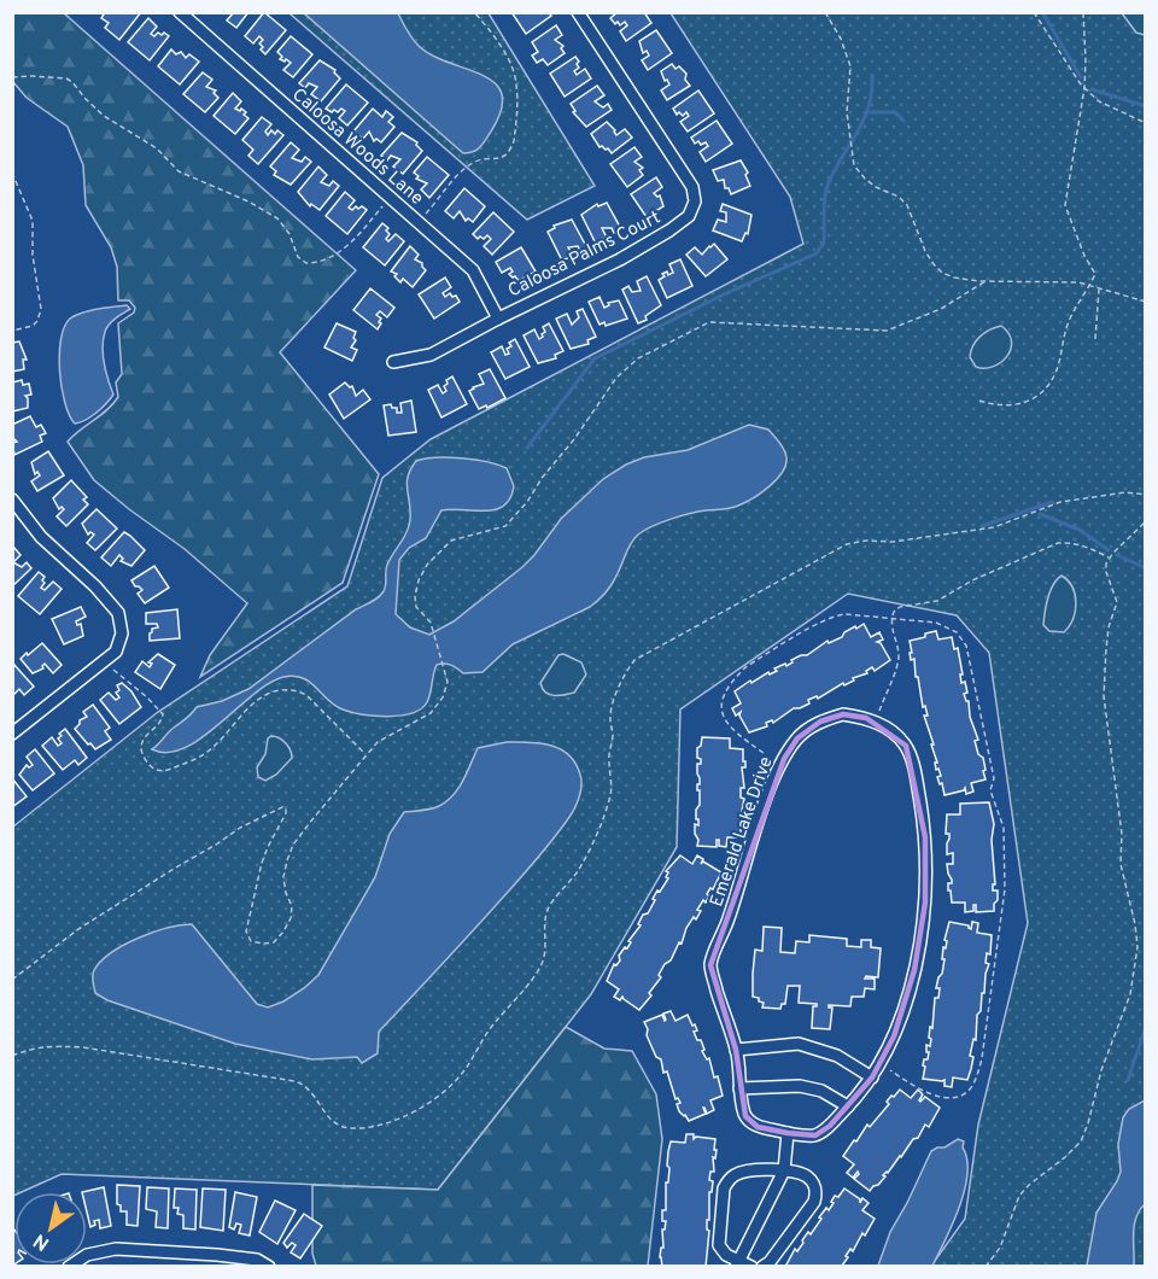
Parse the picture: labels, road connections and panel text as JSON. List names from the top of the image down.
{
  "streets": {
    "street": ["Caloosa Woods Lane", "Caloosa Palms Court", "Emerald Lake Drive"]
  },
  "crossings": [
    ["Caloosa Woods Lane", "Caloosa Palms Court"]
  ],
  "north": "bottom left"
}
